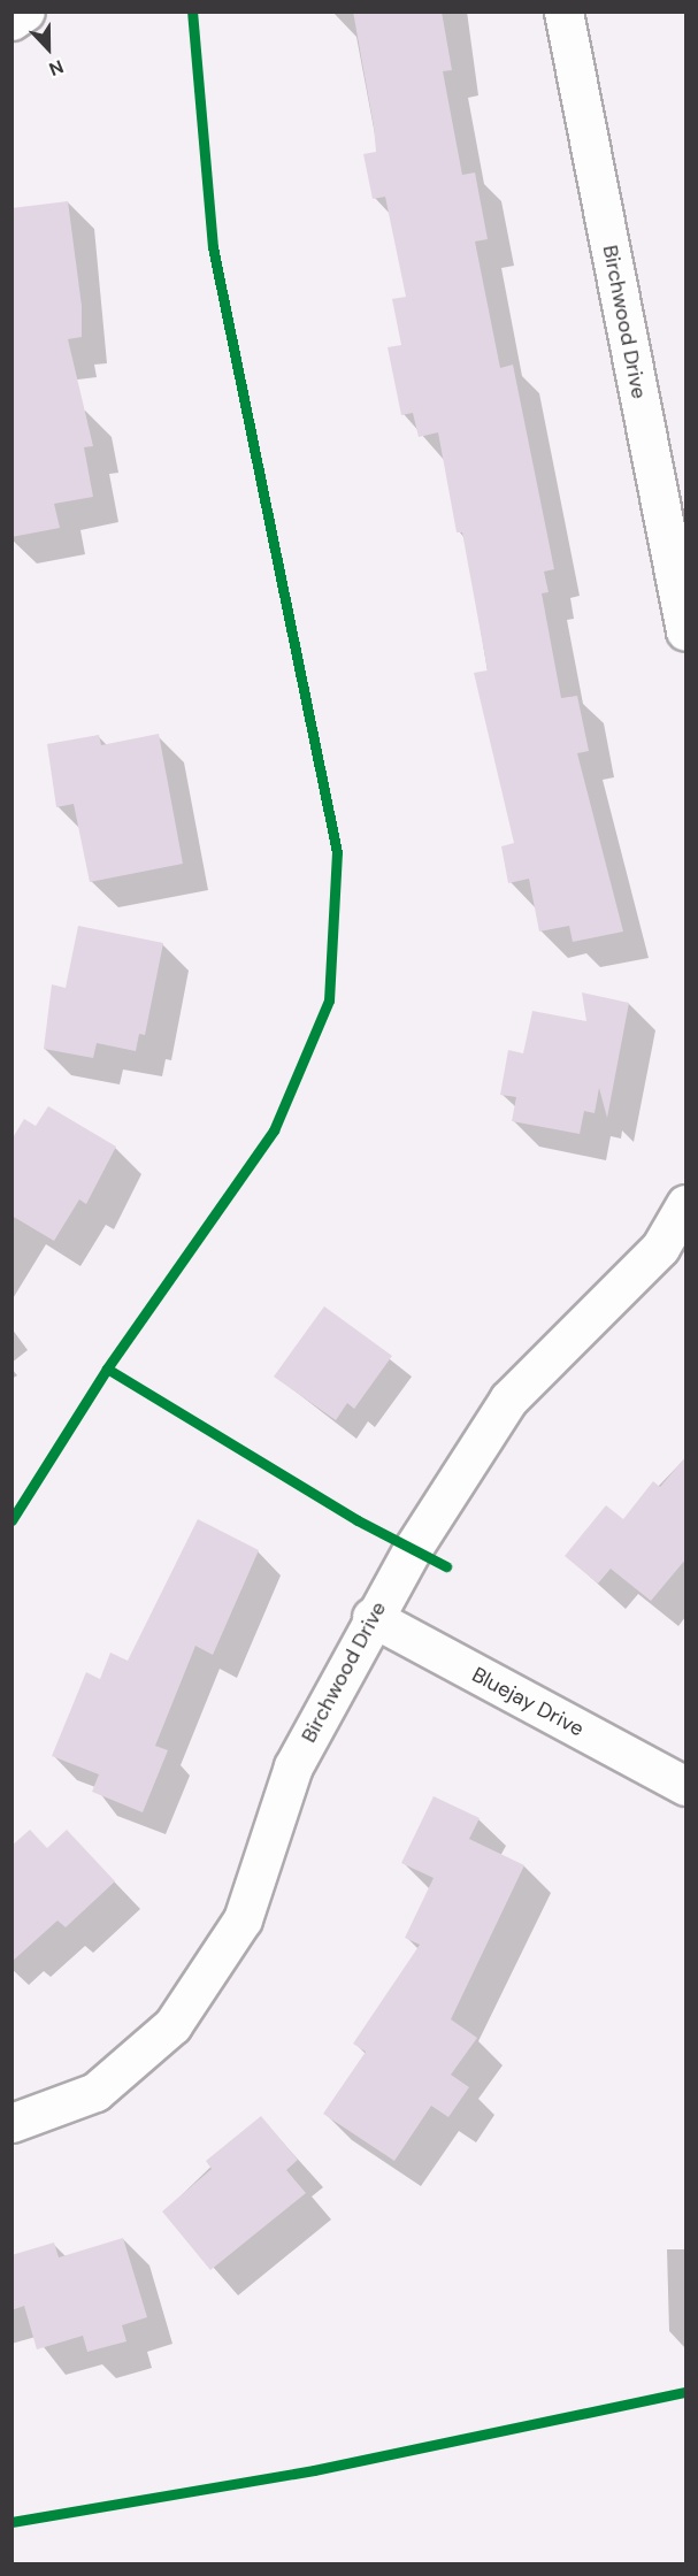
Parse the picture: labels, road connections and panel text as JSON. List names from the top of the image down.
{
  "streets": {
    "street": ["Birchwood Drive", "Bluejay Drive"]
  },
  "crossings": [
    ["Birchwood Drive", "Bluejay Drive"]
  ],
  "north": "bottom"
}
